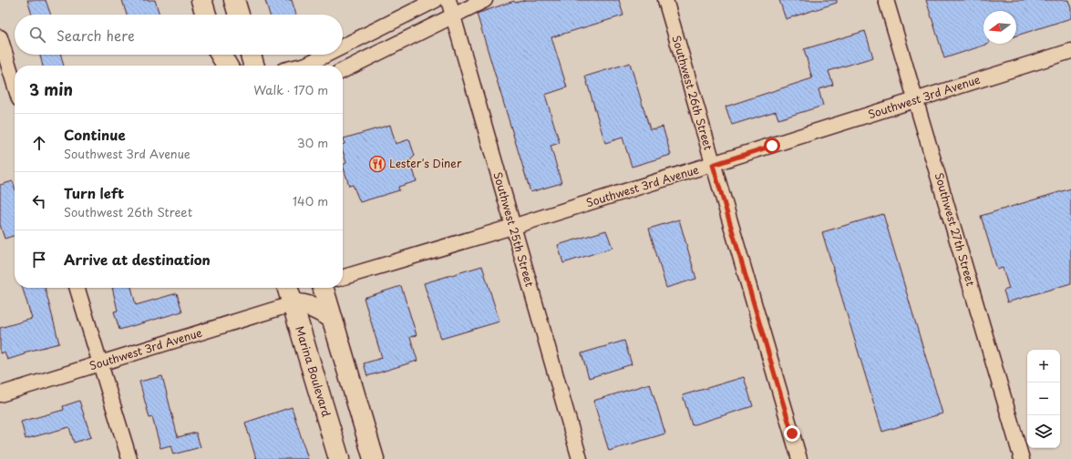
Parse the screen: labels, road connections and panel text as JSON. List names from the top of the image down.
{
  "streets": {
    "main road": ["Marina Boulevard"],
    "street": [
      "Southwest 26th Street",
      "Southwest 3rd Avenue",
      "Southwest 25th Street",
      "Southwest 27th Street"
    ]
  },
  "crossings": [
    ["Southwest 26th Street", "Southwest 3rd Avenue"],
    ["Southwest 3rd Avenue", "Southwest 25th Street"],
    ["Southwest 3rd Avenue", "Southwest 27th Street"],
    ["Southwest 3rd Avenue", "Marina Boulevard"]
  ],
  "places": {
    "restaurant": ["Lester's Diner"]
  },
  "north": "left",
  "page": {
    "search": "Search here",
    "heading": ["3 min", "Walk · 170 m"],
    "list": [
      ["Continue", "Southwest 3rd Avenue", "30 m"],
      ["Turn left", "Southwest 26th Street", "140 m"],
      "Arrive at destination"
    ],
    "map_buttons": ["+", "−"]
  }
}
